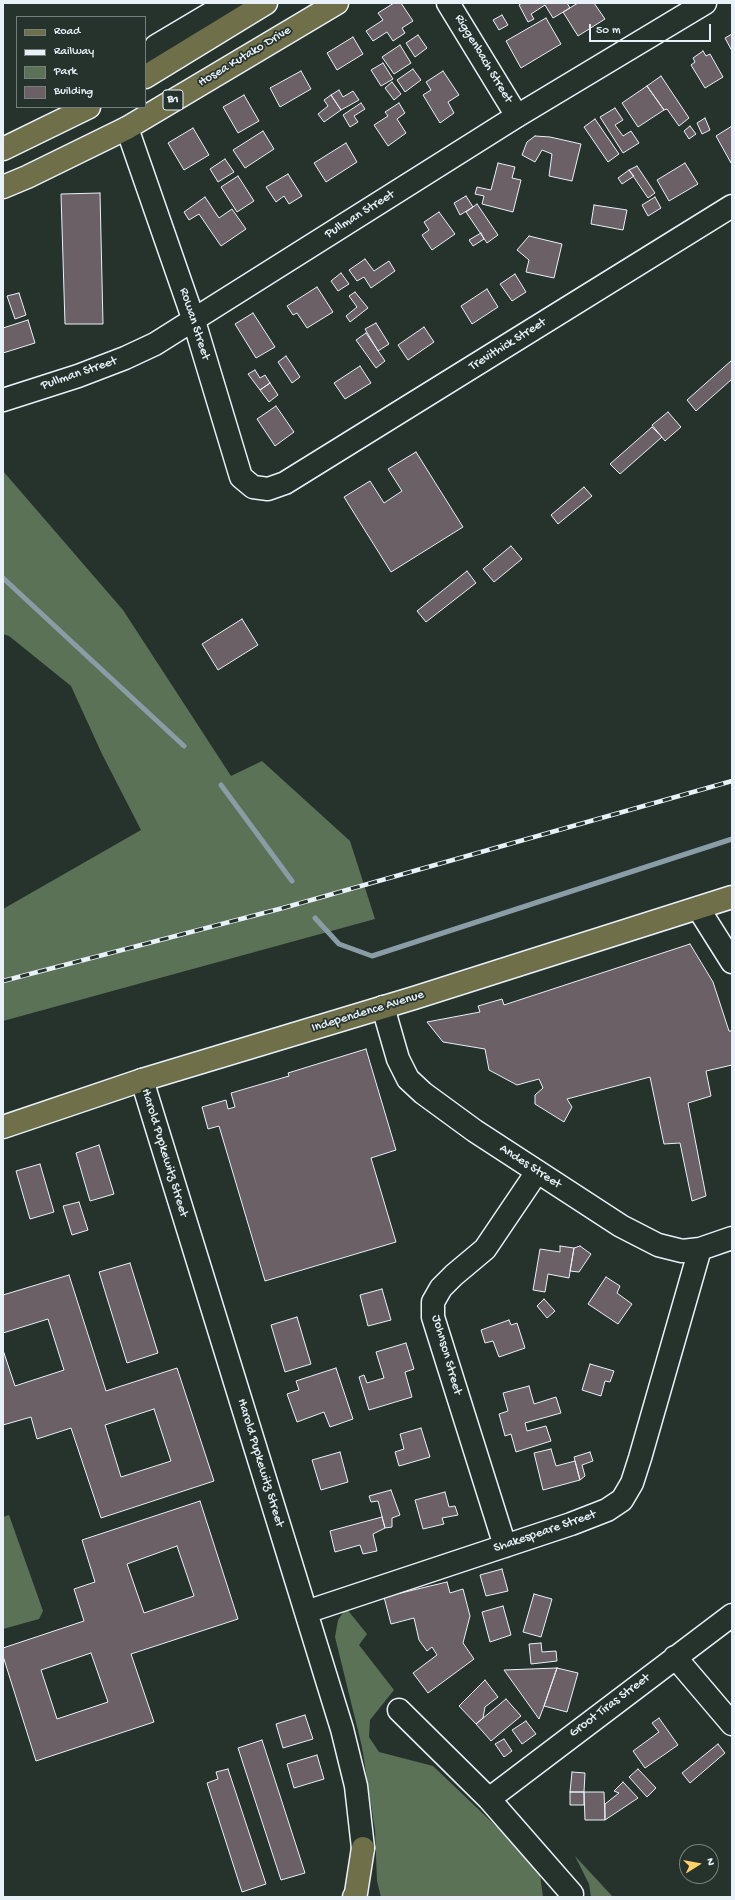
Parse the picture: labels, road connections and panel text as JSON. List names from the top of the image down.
{
  "streets": {
    "main road": ["Hosea Kutako Drive", "B1", "Independence Avenue"],
    "street": [
      "Riggenbach Street",
      "Pullman Street",
      "Rowan Street",
      "Trevithick Street",
      "Harold Pupkewitz Street",
      "Andes Street",
      "Johnson Street",
      "Shakespeare Street",
      "Groot Tiras Street"
    ]
  },
  "crossings": [
    ["Hosea Kutako Drive", "Rowan Street"],
    ["Riggenbach Street", "Pullman Street"],
    ["Pullman Street", "Rowan Street"],
    ["Rowan Street", "Trevithick Street"],
    ["Independence Avenue", "Harold Pupkewitz Street"],
    ["Independence Avenue", "Andes Street"],
    ["Harold Pupkewitz Street", "Shakespeare Street"],
    ["Andes Street", "Johnson Street"],
    ["Andes Street", "Shakespeare Street"],
    ["Johnson Street", "Shakespeare Street"]
  ],
  "legend": [
    "Road",
    "Railway",
    "Park",
    "Building"
  ],
  "scale_bar": "50 m",
  "north": "right"
}
